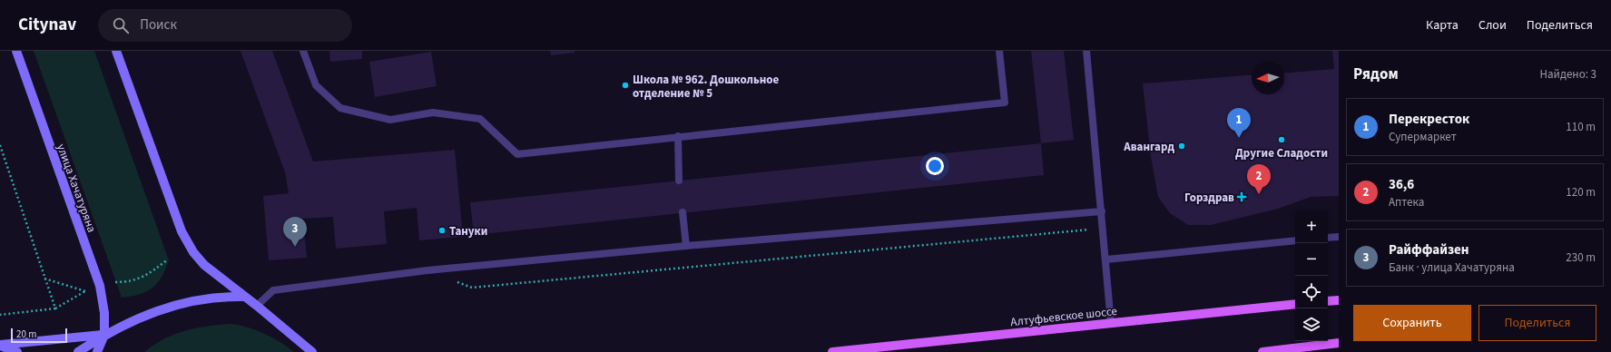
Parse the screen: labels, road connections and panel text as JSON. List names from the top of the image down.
{
  "streets": {
    "main road": ["улица Хачатуряна", "Алтуфьевское шоссе"]
  },
  "places": {
    "other": [
      "Школа № 962. Дошкольное отделение № 5",
      "Другие Сладости",
      "Авангард",
      "Тануки"
    ],
    "health": ["Горздрав"]
  },
  "scale_bar": "20 m",
  "north": "left",
  "page": {
    "header": "Citynav",
    "search": "Поиск",
    "nav": ["Карта", "Слои", "Поделиться"],
    "heading": ["Рядом", "Найдено: 3"],
    "list": [
      {
        "mark": "1",
        "name": "Перекресток",
        "note": "Супермаркет",
        "value": "110 m"
      },
      {
        "mark": "2",
        "name": "36,6",
        "note": "Аптека",
        "value": "120 m"
      },
      {
        "mark": "3",
        "name": "Райффайзен",
        "note": "Банк · улица Хачатуряна",
        "value": "230 m"
      }
    ],
    "pins": ["1", "2", "3"],
    "map_buttons": ["+", "−"],
    "buttons": ["Сохранить", "Поделиться"],
    "scale": "20 m"
  }
}
